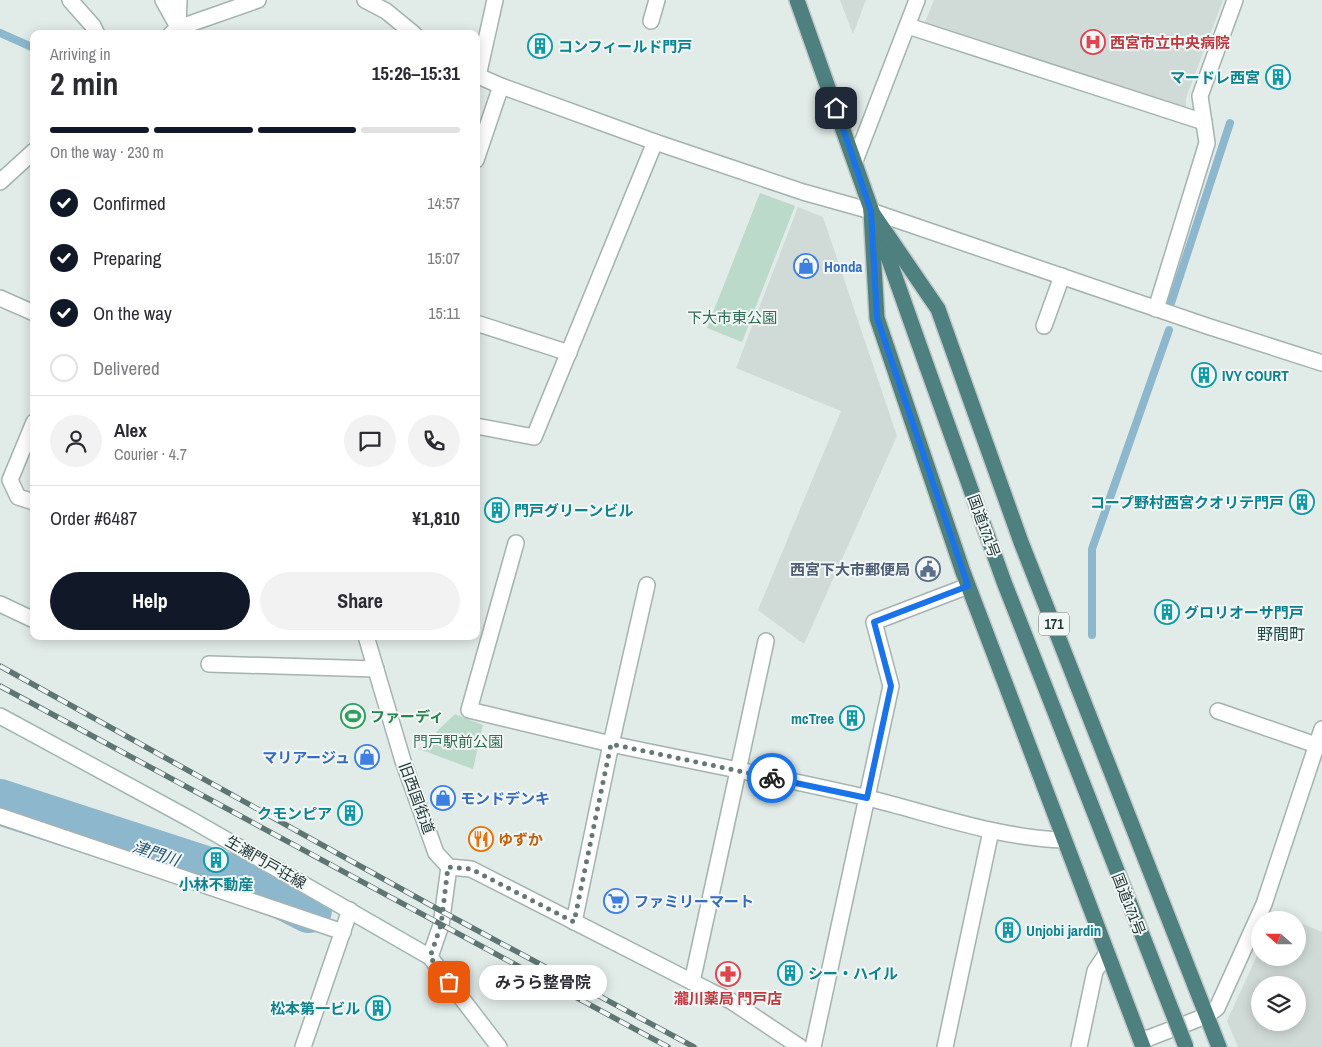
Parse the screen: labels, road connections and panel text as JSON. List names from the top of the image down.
{
  "streets": {
    "highway": ["国道171号", "171"],
    "street": ["旧西国街道", "生瀬門戸荘線"]
  },
  "crossings": [
    ["国道171号", "171"]
  ],
  "districts": ["野間町"],
  "water": ["津門川"],
  "parks": ["下大市東公園", "門戸駅前公園"],
  "places": {
    "hospital": ["西宮市立中央病院"],
    "building": [
      "コンフィールド門戸",
      "マードレ西宮",
      "IVY COURT",
      "コープ野村西宮クオリテ門戸",
      "門戸グリーンビル",
      "グロリオーサ門戸",
      "mcTree",
      "クモンピア",
      "小林不動産",
      "Unjobi jardin",
      "シー・ハイル",
      "松本第一ビル"
    ],
    "shop": ["Honda", "マリアージュ", "モンドデンキ"],
    "public building": ["西宮下大市郵便局"],
    "sports": ["ファーディ"],
    "restaurant": ["ゆずか"],
    "supermarket": ["ファミリーマート"],
    "pharmacy": ["瀧川薬局 門戸店"],
    "other": ["みうら整骨院"]
  },
  "north": "left",
  "page": {
    "heading": ["2 min", "Arriving in", "15:26–15:31"],
    "panel": [
      "Alex",
      "Courier · 4.7",
      "Order #6487",
      "¥1,810"
    ],
    "bar": "On the way · 230 m",
    "list": [
      ["Confirmed", "14:57"],
      ["Preparing", "15:07"],
      ["On the way", "15:11"],
      "Delivered"
    ],
    "buttons": ["Help", "Share"],
    "bubble": "みうら整骨院"
  }
}
